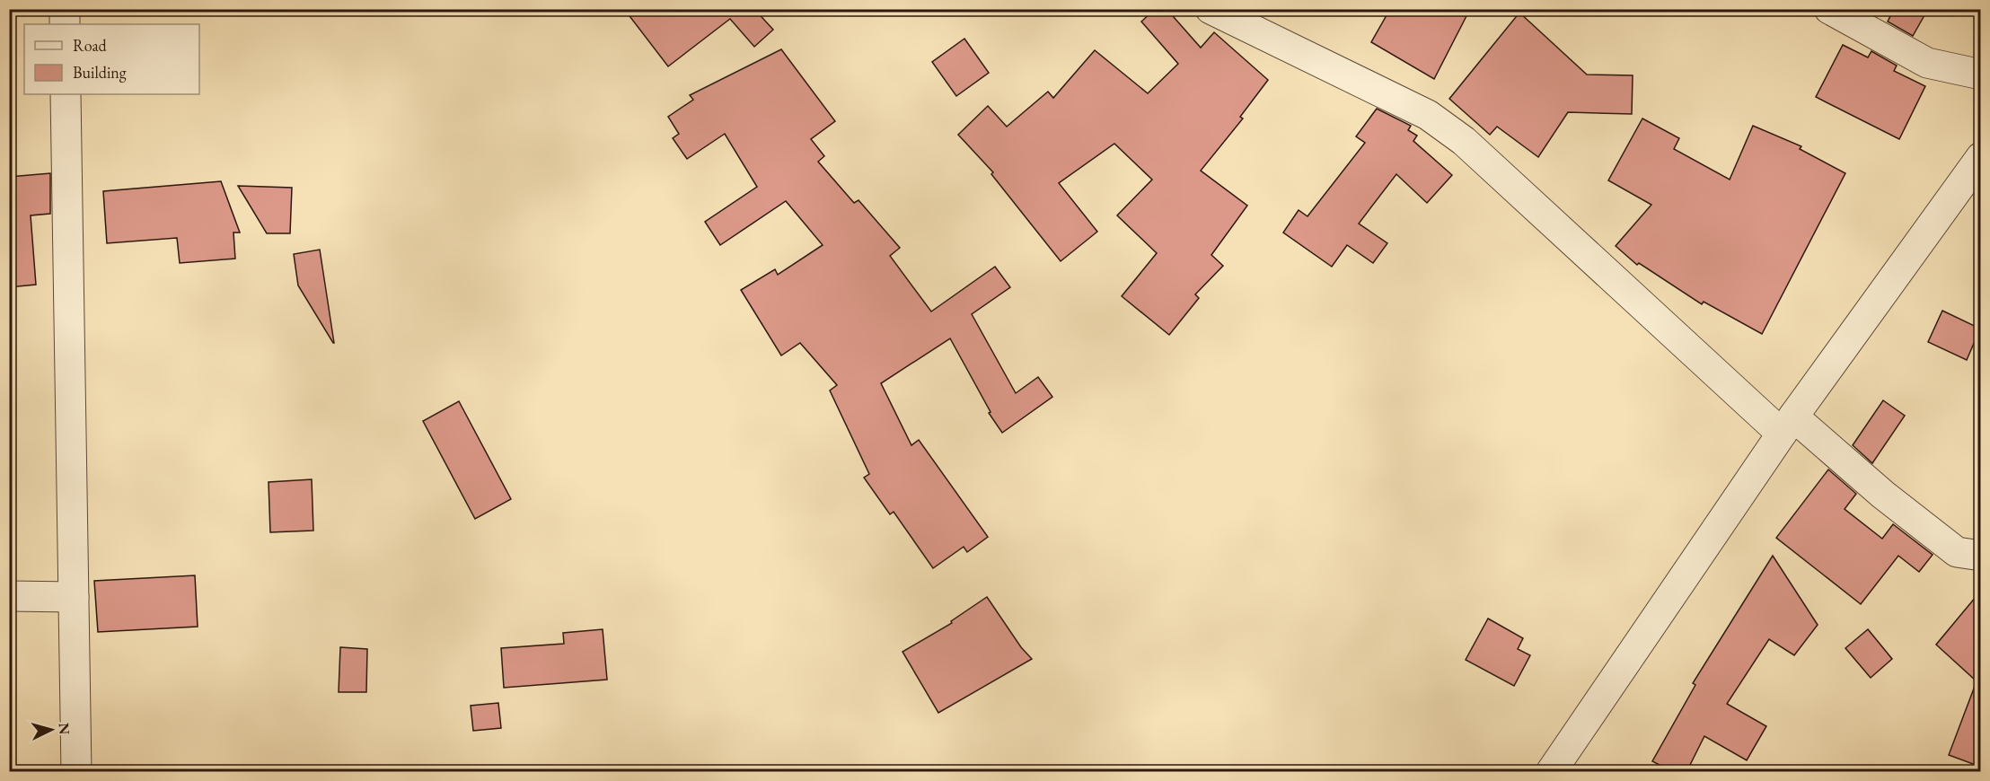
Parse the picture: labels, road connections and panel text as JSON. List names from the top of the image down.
{
  "legend": ["Road", "Building"],
  "north": "right"
}
